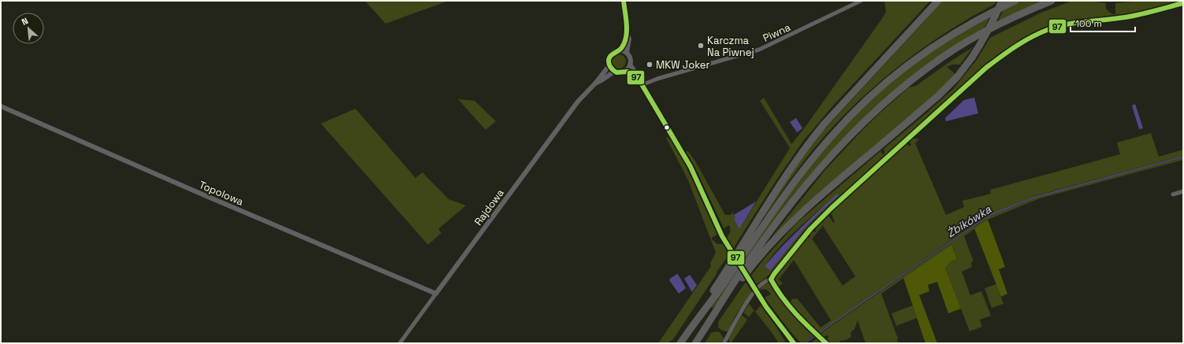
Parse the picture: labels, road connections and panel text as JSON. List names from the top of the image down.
{
  "streets": {
    "street": ["Piwna", "Topolowa", "Rajdowa"]
  },
  "crossings": [
    ["Topolowa", "Rajdowa"]
  ],
  "water": ["Żbikówka"],
  "places": ["Karczma Na Piwnej", "MKW Joker"],
  "lines": ["transit line 97"],
  "scale_bar": "100 m",
  "north": "top left"
}
